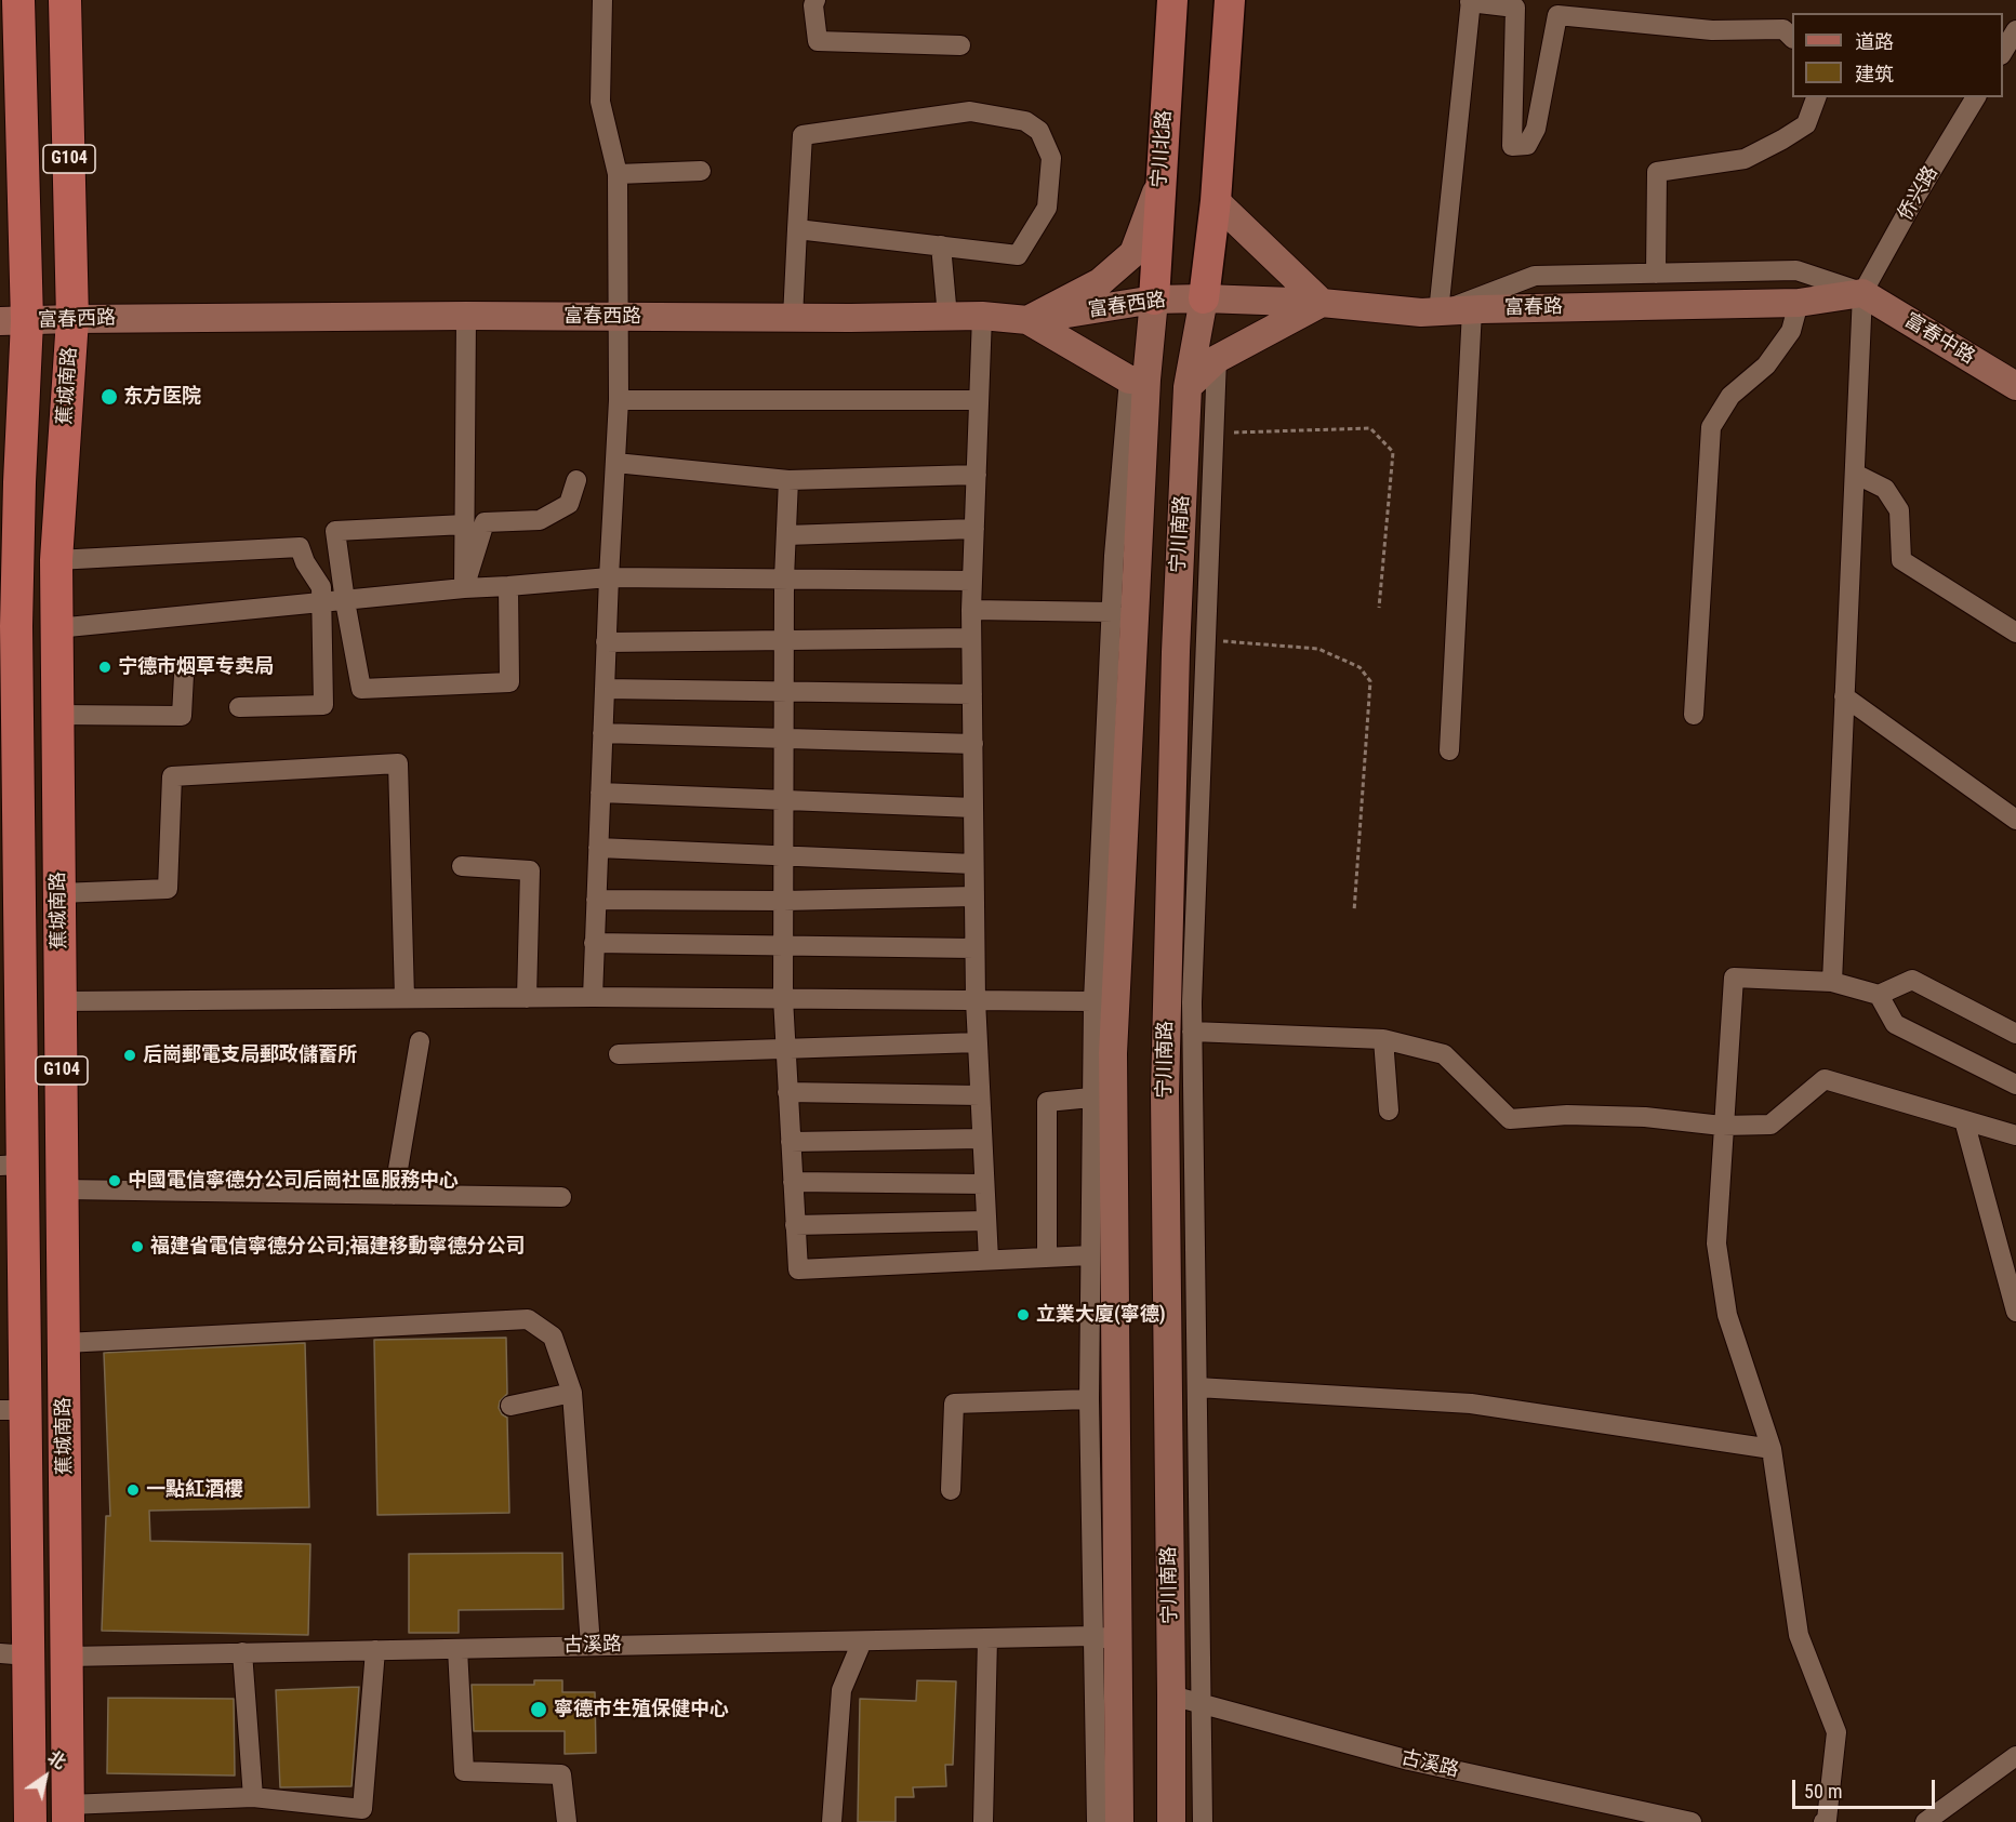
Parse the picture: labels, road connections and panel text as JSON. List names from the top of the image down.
{
  "streets": {
    "highway": ["G104", "蕉城南路"],
    "main road": [
      "宁川北路",
      "富春西路",
      "富春路",
      "富春中路",
      "宁川南路"
    ],
    "street": ["侨兴路", "古溪路"]
  },
  "crossings": [
    ["宁川北路", "富春西路"],
    ["侨兴路", "富春路"],
    ["侨兴路", "富春中路"],
    ["富春西路", "富春路"],
    ["富春西路", "蕉城南路"],
    ["富春西路", "宁川南路"],
    ["富春路", "富春中路"],
    ["富春路", "宁川南路"],
    ["蕉城南路", "古溪路"],
    ["宁川南路", "古溪路"]
  ],
  "places": [
    "东方医院",
    "宁德市烟草专卖局",
    "后崗郵電支局郵政儲蓄所",
    "中國電信寧德分公司后崗社區服務中心",
    "福建省電信寧德分公司;福建移動寧德分公司",
    "立業大廈(寧德)",
    "一點紅酒樓",
    "寧德市生殖保健中心"
  ],
  "legend": ["道路", "建筑"],
  "scale_bar": "50 m",
  "north": "top right"
}
